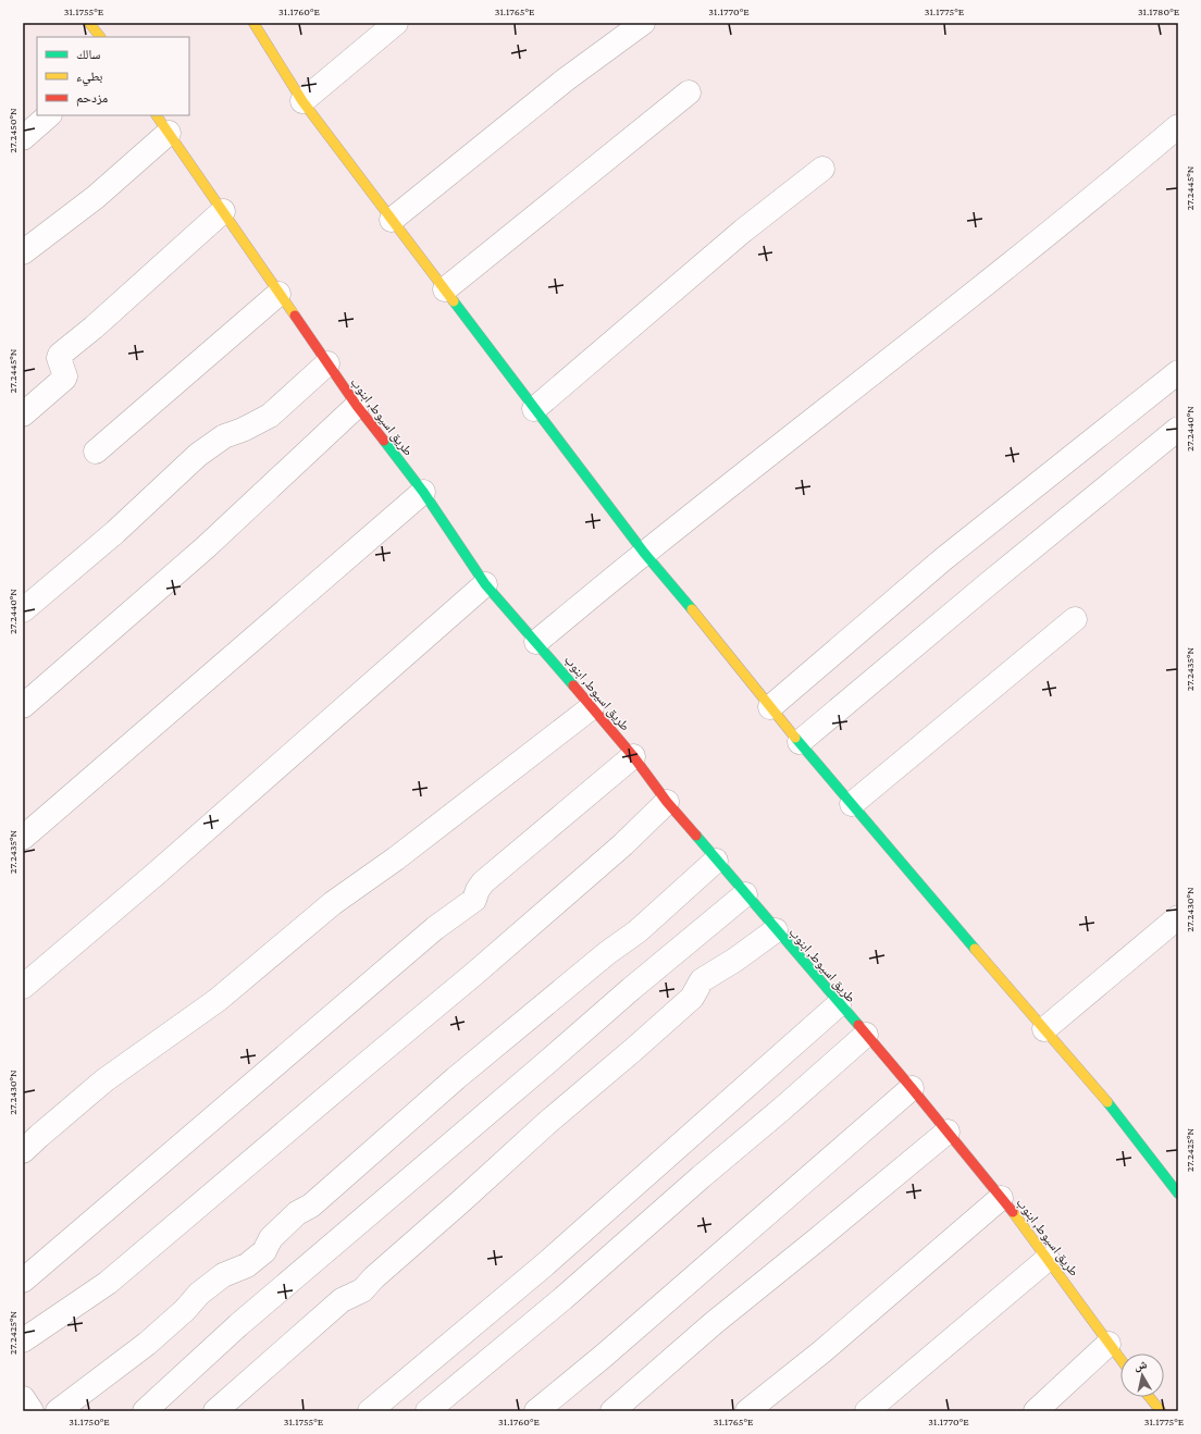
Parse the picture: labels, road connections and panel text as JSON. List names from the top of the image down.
{
  "streets": {
    "main road": ["طريق اسيوط, ابنوب"]
  },
  "legend": ["سالك", "بطيء", "مزدحم"],
  "north": "top",
  "coordinates": [
    "31.1755°E",
    "31.1760°E",
    "31.1765°E",
    "31.1770°E",
    "31.1775°E",
    "31.1780°E",
    "27.2450°N",
    "27.2445°N",
    "27.2440°N",
    "27.2435°N",
    "27.2430°N",
    "27.2425°N",
    "31.1750°E"
  ]
}
